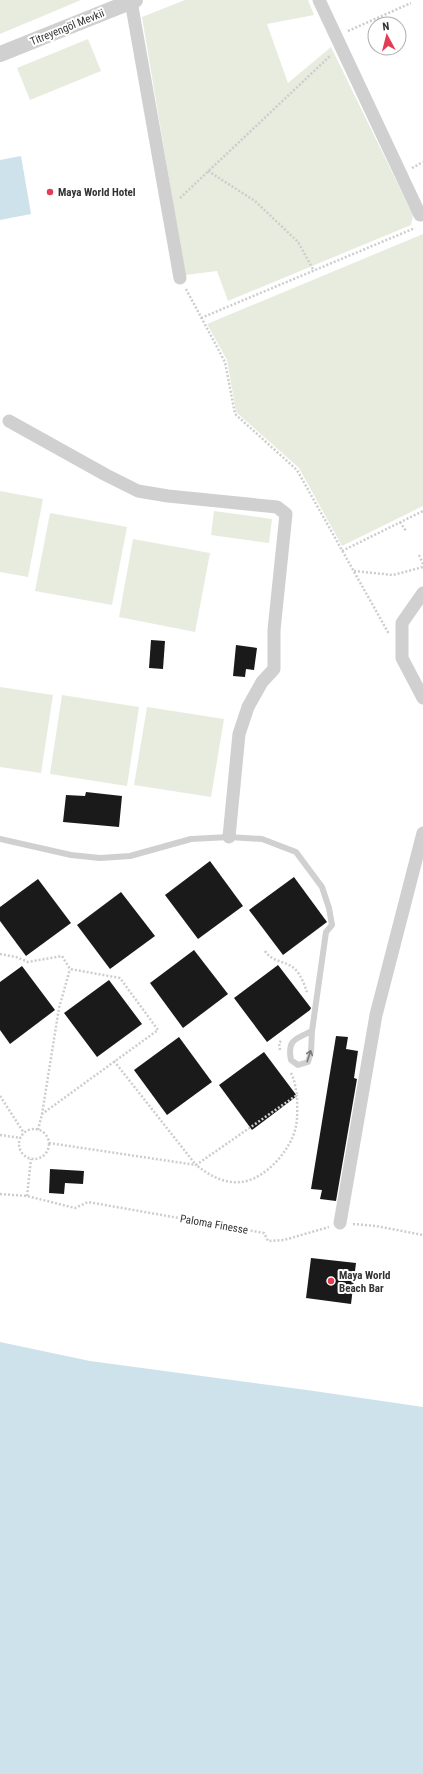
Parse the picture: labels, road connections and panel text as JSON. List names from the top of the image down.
{
  "streets": {
    "street": ["Titreyengöl Mevkii"],
    "path": ["Paloma Finesse"]
  },
  "places": ["Maya World Hotel", "Maya World Beach Bar"],
  "north": "top"
}
